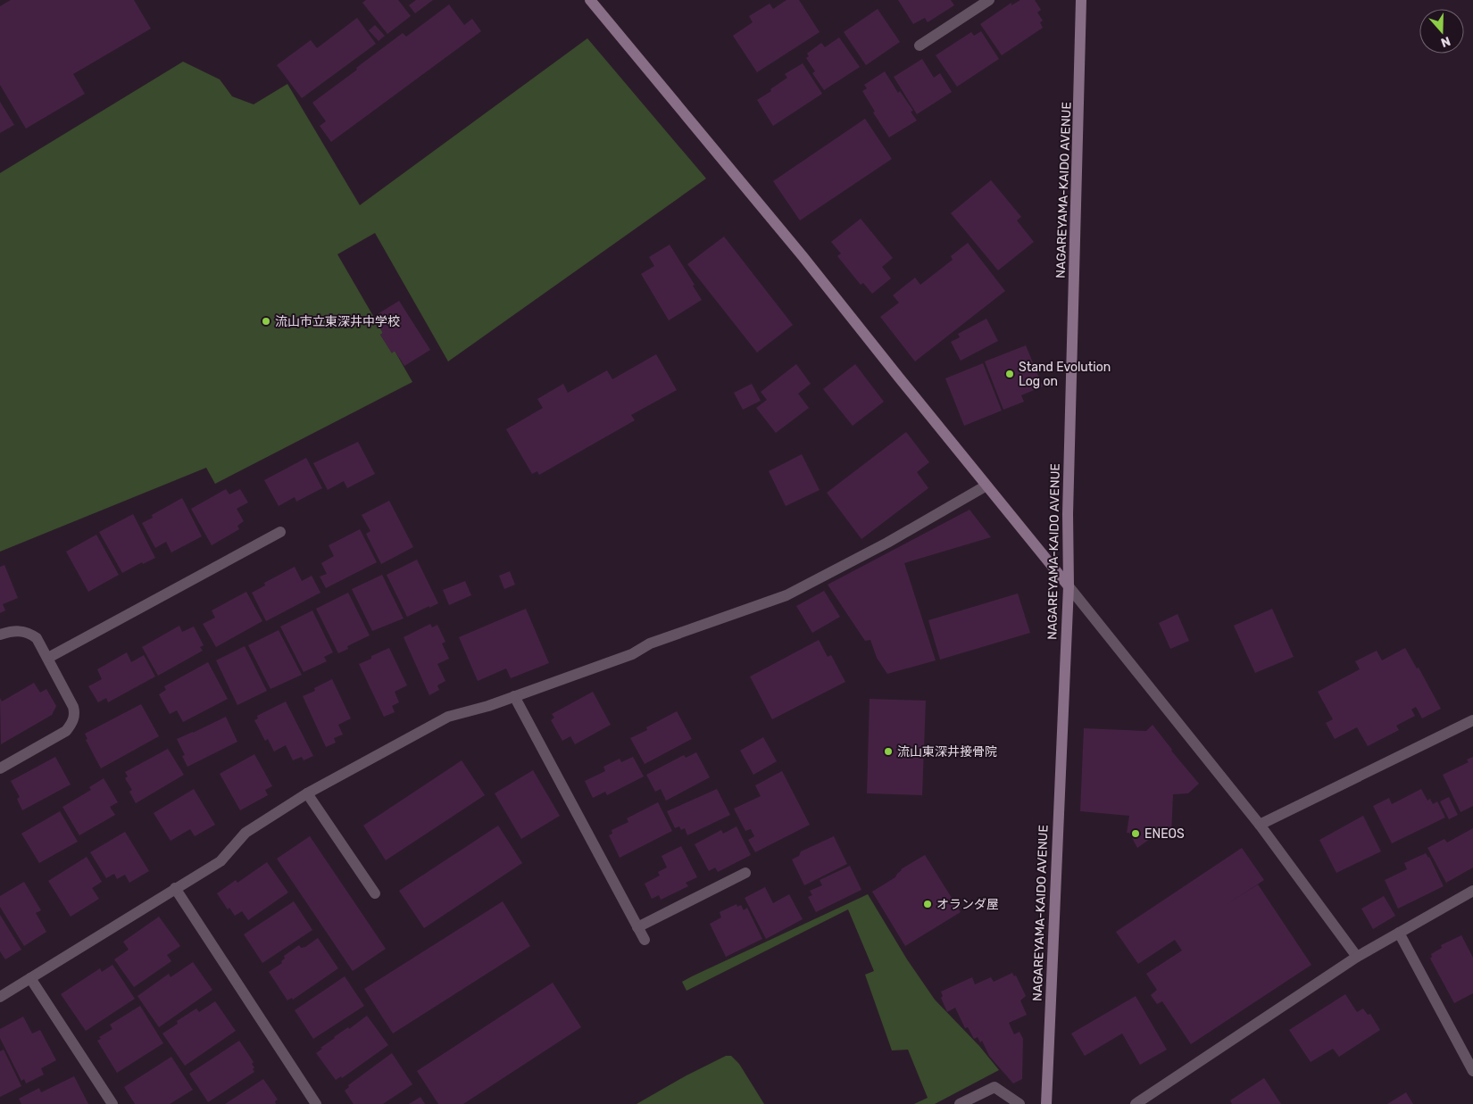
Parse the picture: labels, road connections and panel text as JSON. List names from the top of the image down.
{
  "streets": {
    "street": ["NAGAREYAMA-KAIDO AVENUE"]
  },
  "places": [
    "流山市立東深井中学校",
    "Stand Evolution Log on",
    "流山東深井接骨院",
    "ENEOS",
    "オランダ屋"
  ],
  "north": "bottom"
}
